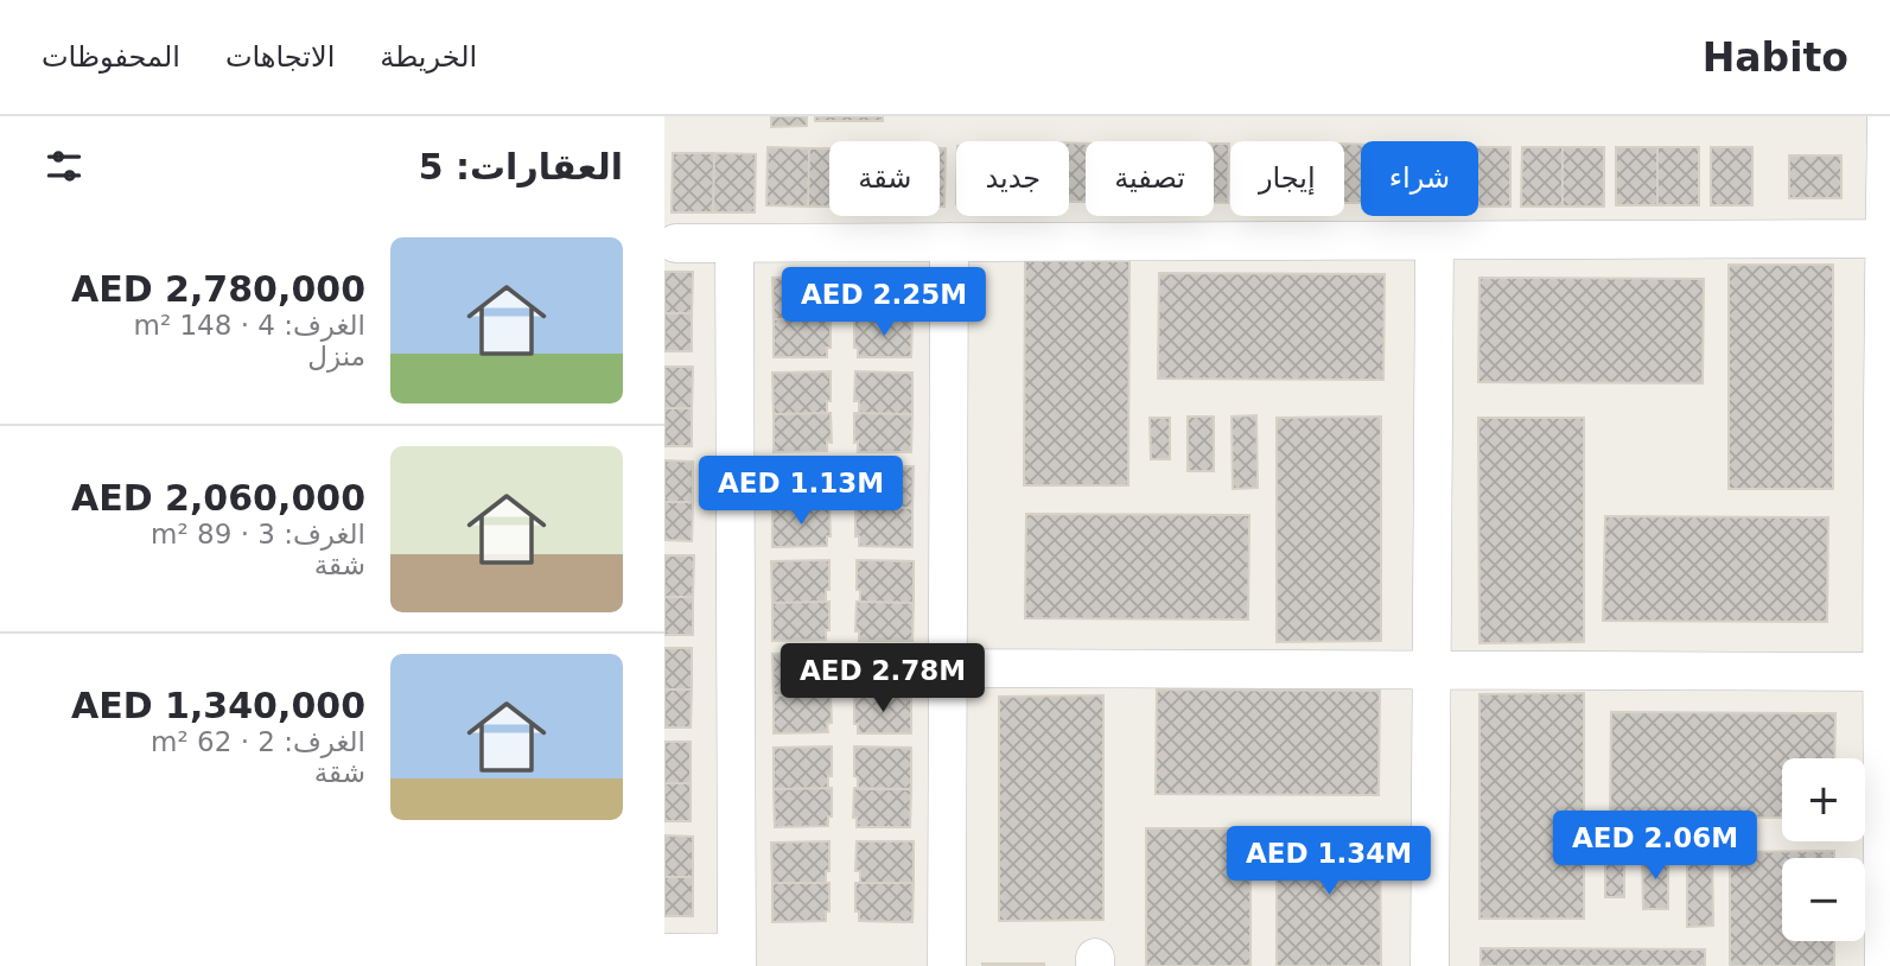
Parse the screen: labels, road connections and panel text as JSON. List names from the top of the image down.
{
  "page": {
    "header": "Habito",
    "nav": ["الخريطة", "الاتجاهات", "المحفوظات"],
    "heading": "العقارات: 5",
    "chip": [
      "شراء",
      "إيجار",
      "تصفية",
      "جديد",
      "شقة"
    ],
    "list": [
      {
        "name": "AED 2,780,000",
        "note": "الغرف: 4 · 148 m² · منزل"
      },
      {
        "name": "AED 2,060,000",
        "note": "الغرف: 3 · 89 m² · شقة"
      },
      {
        "name": "AED 1,340,000",
        "note": "الغرف: 2 · 62 m² · شقة"
      }
    ],
    "price": [
      "AED 2.25M",
      "AED 1.13M",
      "AED 2.78M",
      "AED 2.06M",
      "AED 1.34M"
    ],
    "map_buttons": ["+", "−"]
  }
}
